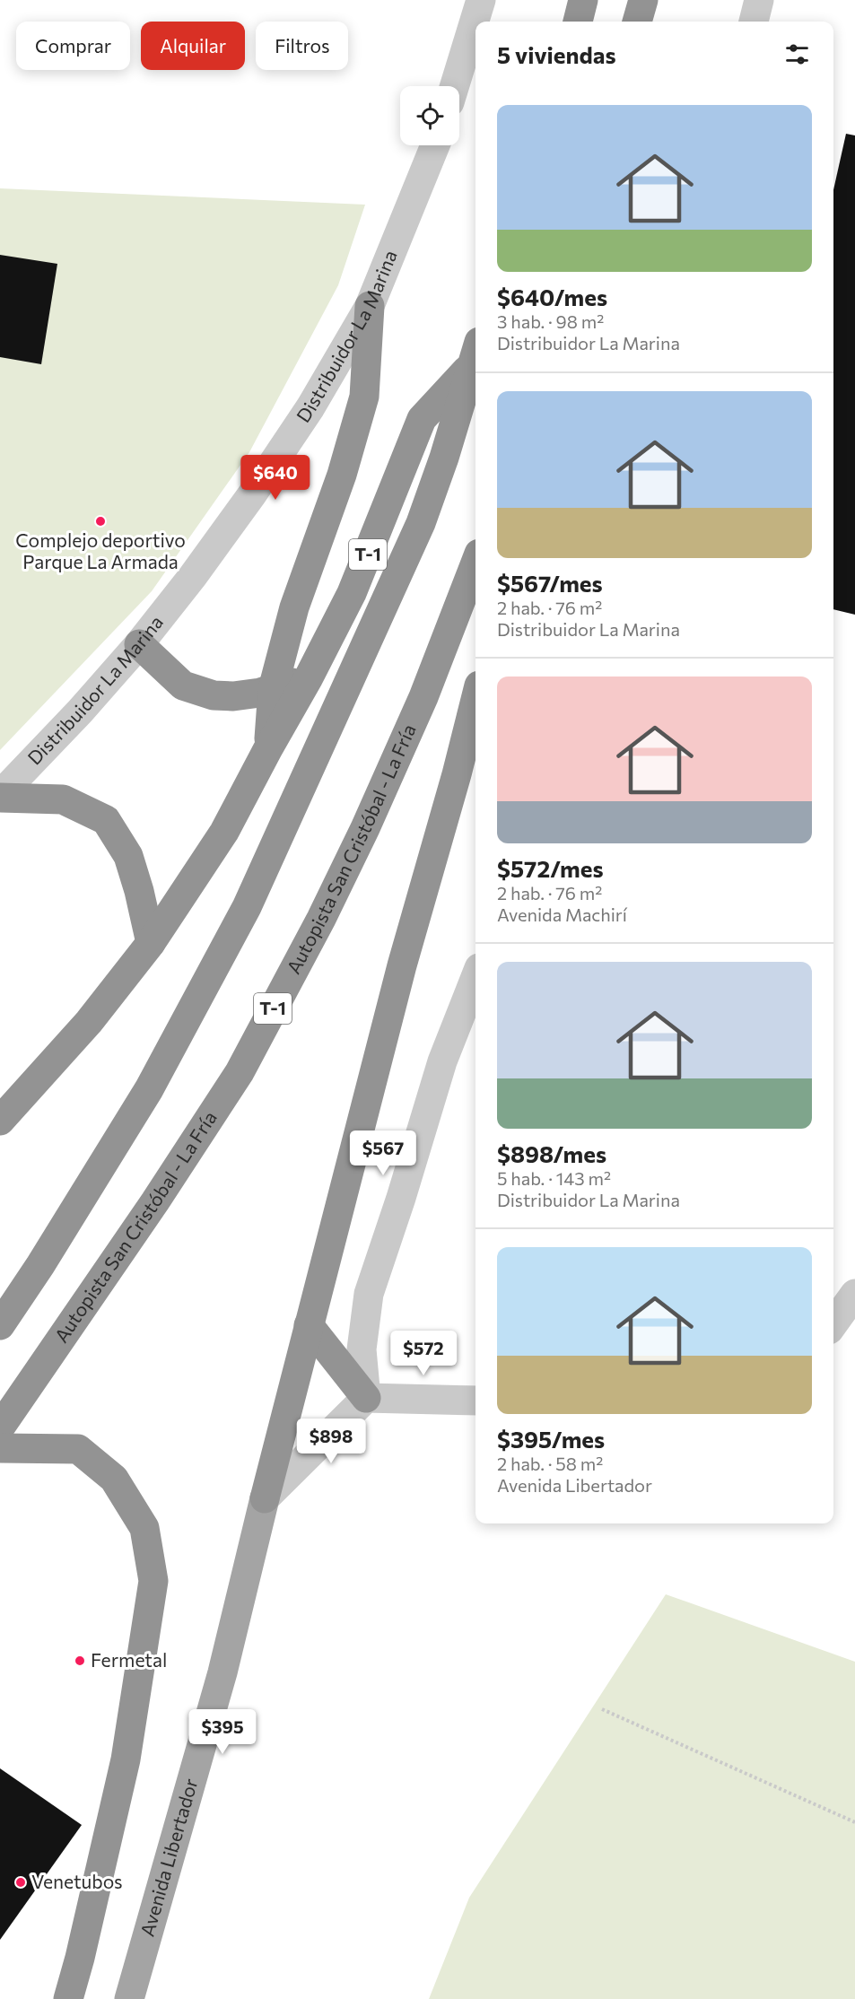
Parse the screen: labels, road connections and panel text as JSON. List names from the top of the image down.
{
  "streets": {
    "highway": ["T-1", "Autopista San Cristóbal - La Fría"],
    "main road": ["Avenida Libertador"],
    "street": ["Distribuidor La Marina"]
  },
  "places": ["Complejo deportivo Parque La Armada", "Fermetal", "Venetubos"],
  "page": {
    "chip": ["Comprar", "Alquilar", "Filtros"],
    "heading": "5 viviendas",
    "list": [
      {
        "name": "$640/mes",
        "note": "3 hab. · 98 m² · Distribuidor La Marina"
      },
      {
        "name": "$567/mes",
        "note": "2 hab. · 76 m² · Distribuidor La Marina"
      },
      {
        "name": "$572/mes",
        "note": "2 hab. · 76 m² · Avenida Machirí"
      },
      {
        "name": "$898/mes",
        "note": "5 hab. · 143 m² · Distribuidor La Marina"
      },
      {
        "name": "$395/mes",
        "note": "2 hab. · 58 m² · Avenida Libertador"
      }
    ],
    "price": [
      "$640",
      "$567",
      "$572",
      "$898",
      "$395"
    ]
  }
}
